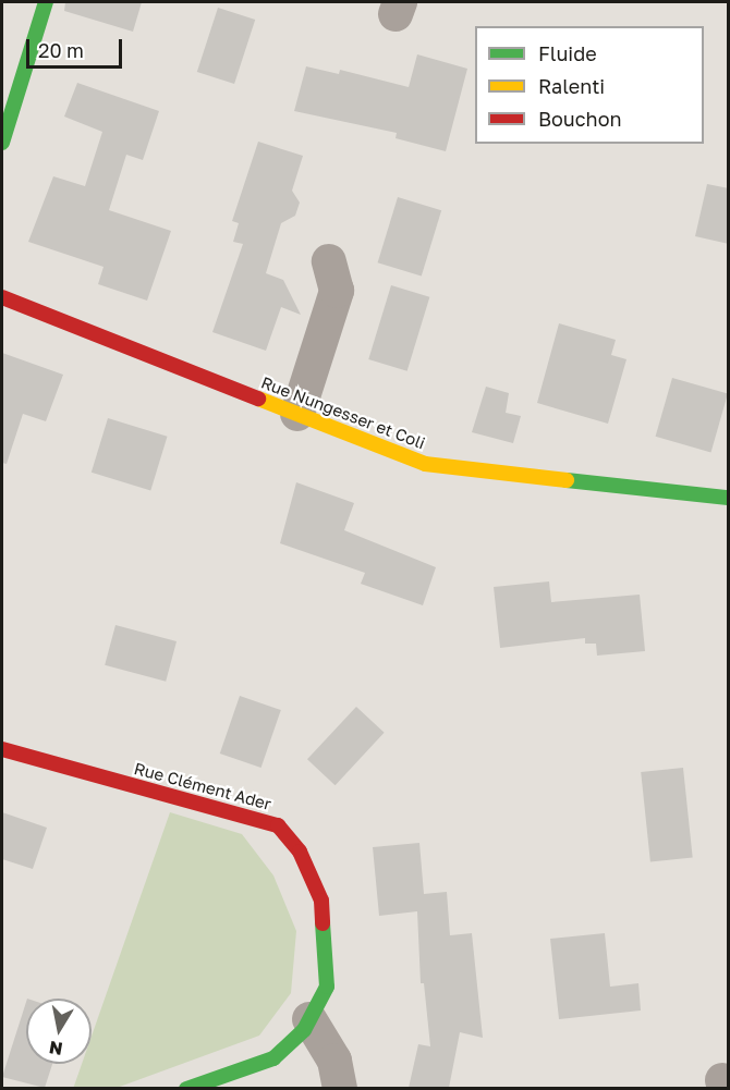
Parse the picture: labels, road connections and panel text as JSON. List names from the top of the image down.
{
  "streets": {
    "street": ["Rue Nungesser et Coli", "Rue Clément Ader"]
  },
  "legend": ["Fluide", "Ralenti", "Bouchon"],
  "scale_bar": "20 m",
  "north": "bottom"
}
